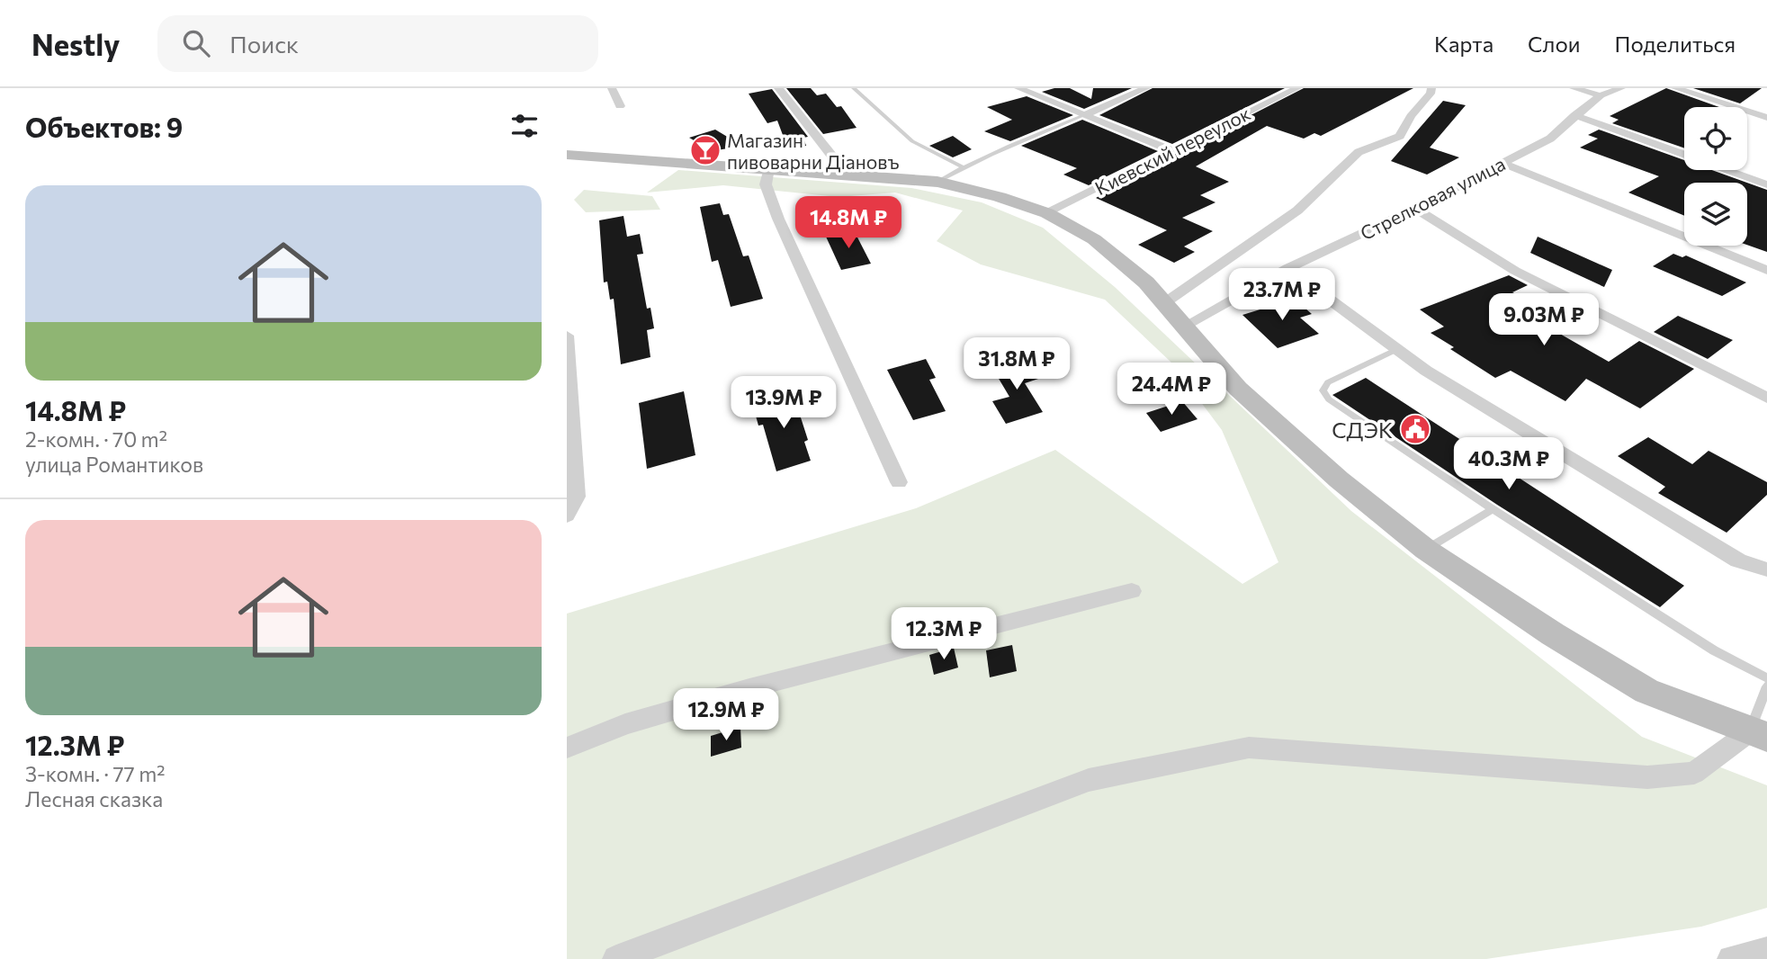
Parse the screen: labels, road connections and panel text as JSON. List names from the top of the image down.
{
  "streets": {
    "street": ["Киевский переулок", "Стрелковая улица"]
  },
  "places": {
    "bar": ["Магазин пивоварни Дiановъ"],
    "public building": ["СДЭК"]
  },
  "page": {
    "header": "Nestly",
    "search": "Поиск",
    "nav": ["Карта", "Слои", "Поделиться"],
    "heading": "Объектов: 9",
    "list": [
      {
        "name": "14.8M ₽",
        "note": "2-комн. · 70 m² · улица Романтиков"
      },
      {
        "name": "12.3M ₽",
        "note": "3-комн. · 77 m² · Лесная сказка"
      }
    ],
    "price": [
      "14.8M ₽",
      "23.7M ₽",
      "9.03M ₽",
      "31.8M ₽",
      "24.4M ₽",
      "13.9M ₽",
      "40.3M ₽",
      "12.3M ₽",
      "12.9M ₽"
    ]
  }
}
